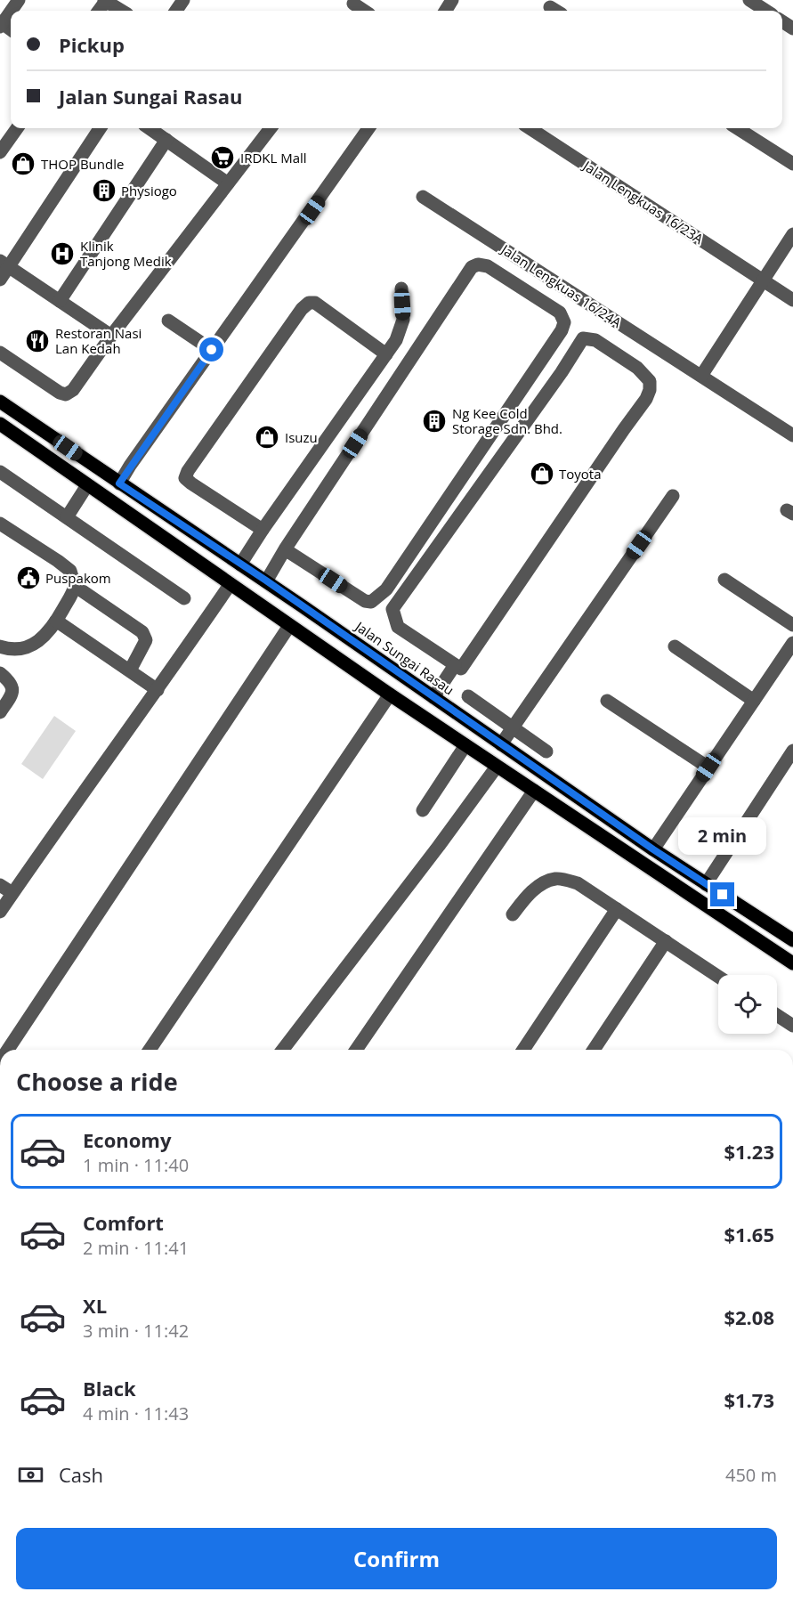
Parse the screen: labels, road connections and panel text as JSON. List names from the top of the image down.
{
  "streets": {
    "main road": ["Jalan Sungai Rasau"],
    "street": ["Jalan Lengkuas 16/23A", "Jalan Lengkuas 16/24A"]
  },
  "places": {
    "supermarket": ["IRDKL Mall"],
    "shop": ["THOP Bundle", "Isuzu", "Toyota"],
    "building": ["Physiogo", "Ng Kee Cold Storage Sdn. Bhd."],
    "hospital": ["Klinik Tanjong Medik"],
    "restaurant": ["Restoran Nasi Lan Kedah"],
    "public building": ["Puspakom"]
  },
  "page": {
    "banner": ["Pickup", "Jalan Sungai Rasau"],
    "bubble": "2 min",
    "heading": "Choose a ride",
    "list": [
      {
        "name": "Economy",
        "note": "1 min · 11:40",
        "value": "$1.23"
      },
      {
        "name": "Comfort",
        "note": "2 min · 11:41",
        "value": "$1.65"
      },
      {
        "name": "XL",
        "note": "3 min · 11:42",
        "value": "$2.08"
      },
      {
        "name": "Black",
        "note": "4 min · 11:43",
        "value": "$1.73"
      }
    ],
    "pay": ["Cash", "450 m"],
    "buttons": "Confirm"
  }
}
